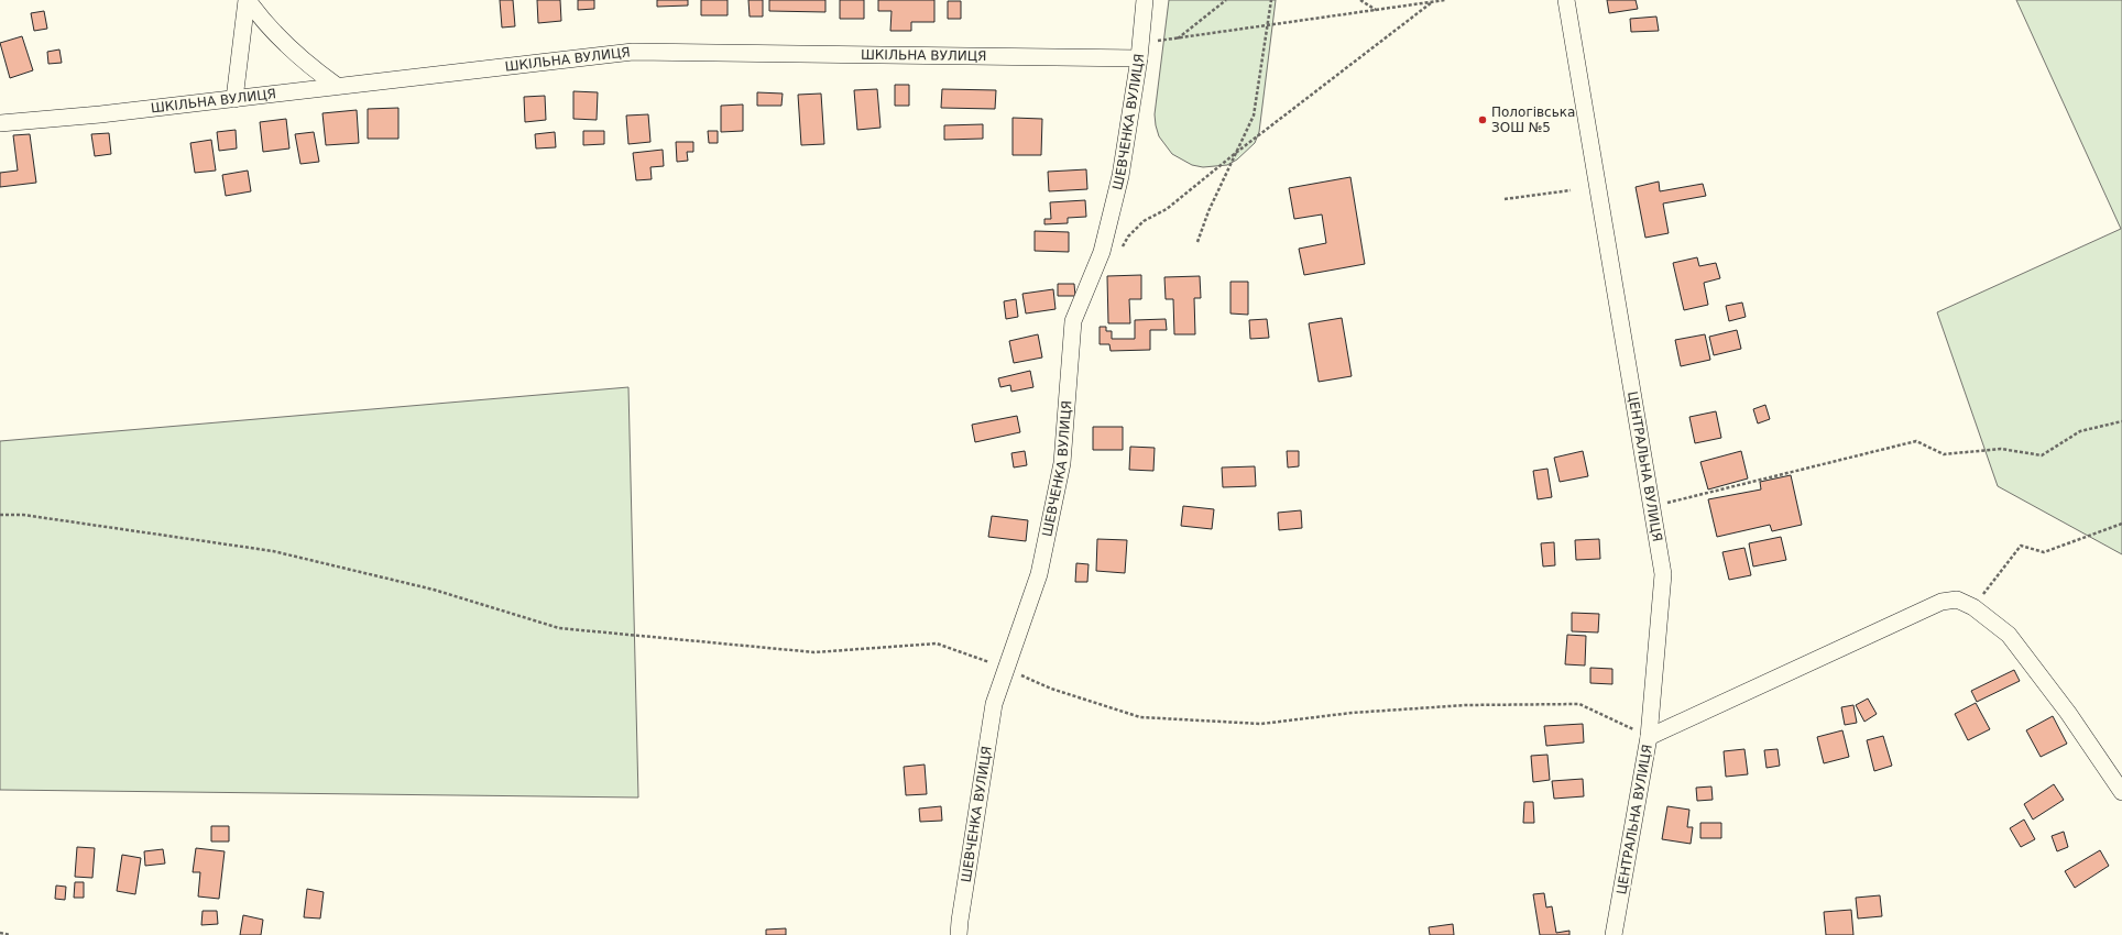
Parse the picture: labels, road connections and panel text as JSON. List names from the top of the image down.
{
  "streets": {
    "street": ["ШКІЛЬНА ВУЛИЦЯ", "ШЕВЧЕНКА ВУЛИЦЯ", "ЦЕНТРАЛЬНА ВУЛИЦЯ"]
  },
  "crossings": [
    ["ШКІЛЬНА ВУЛИЦЯ", "ШЕВЧЕНКА ВУЛИЦЯ"]
  ],
  "places": ["Пологівська ЗОШ №5"]
}
